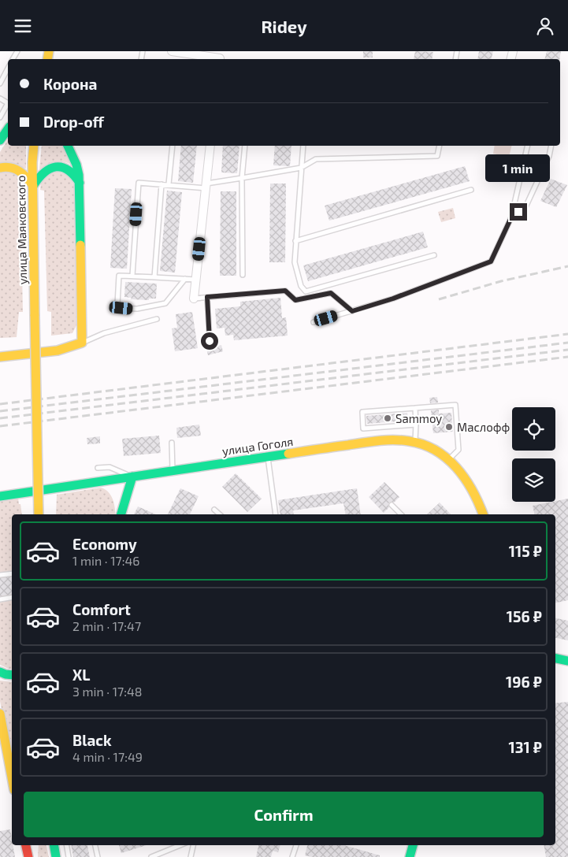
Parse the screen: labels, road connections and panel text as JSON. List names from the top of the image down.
{
  "streets": {
    "street": ["улица Маяковского", "улица Гоголя"]
  },
  "places": ["Sammoy", "Маслофф"],
  "page": {
    "header": "Ridey",
    "banner": ["Корона", "Drop-off"],
    "bubble": "1 min",
    "list": [
      {
        "name": "Economy",
        "note": "1 min · 17:46",
        "value": "115 ₽"
      },
      {
        "name": "Comfort",
        "note": "2 min · 17:47",
        "value": "156 ₽"
      },
      {
        "name": "XL",
        "note": "3 min · 17:48",
        "value": "196 ₽"
      },
      {
        "name": "Black",
        "note": "4 min · 17:49",
        "value": "131 ₽"
      }
    ],
    "buttons": "Confirm"
  }
}
